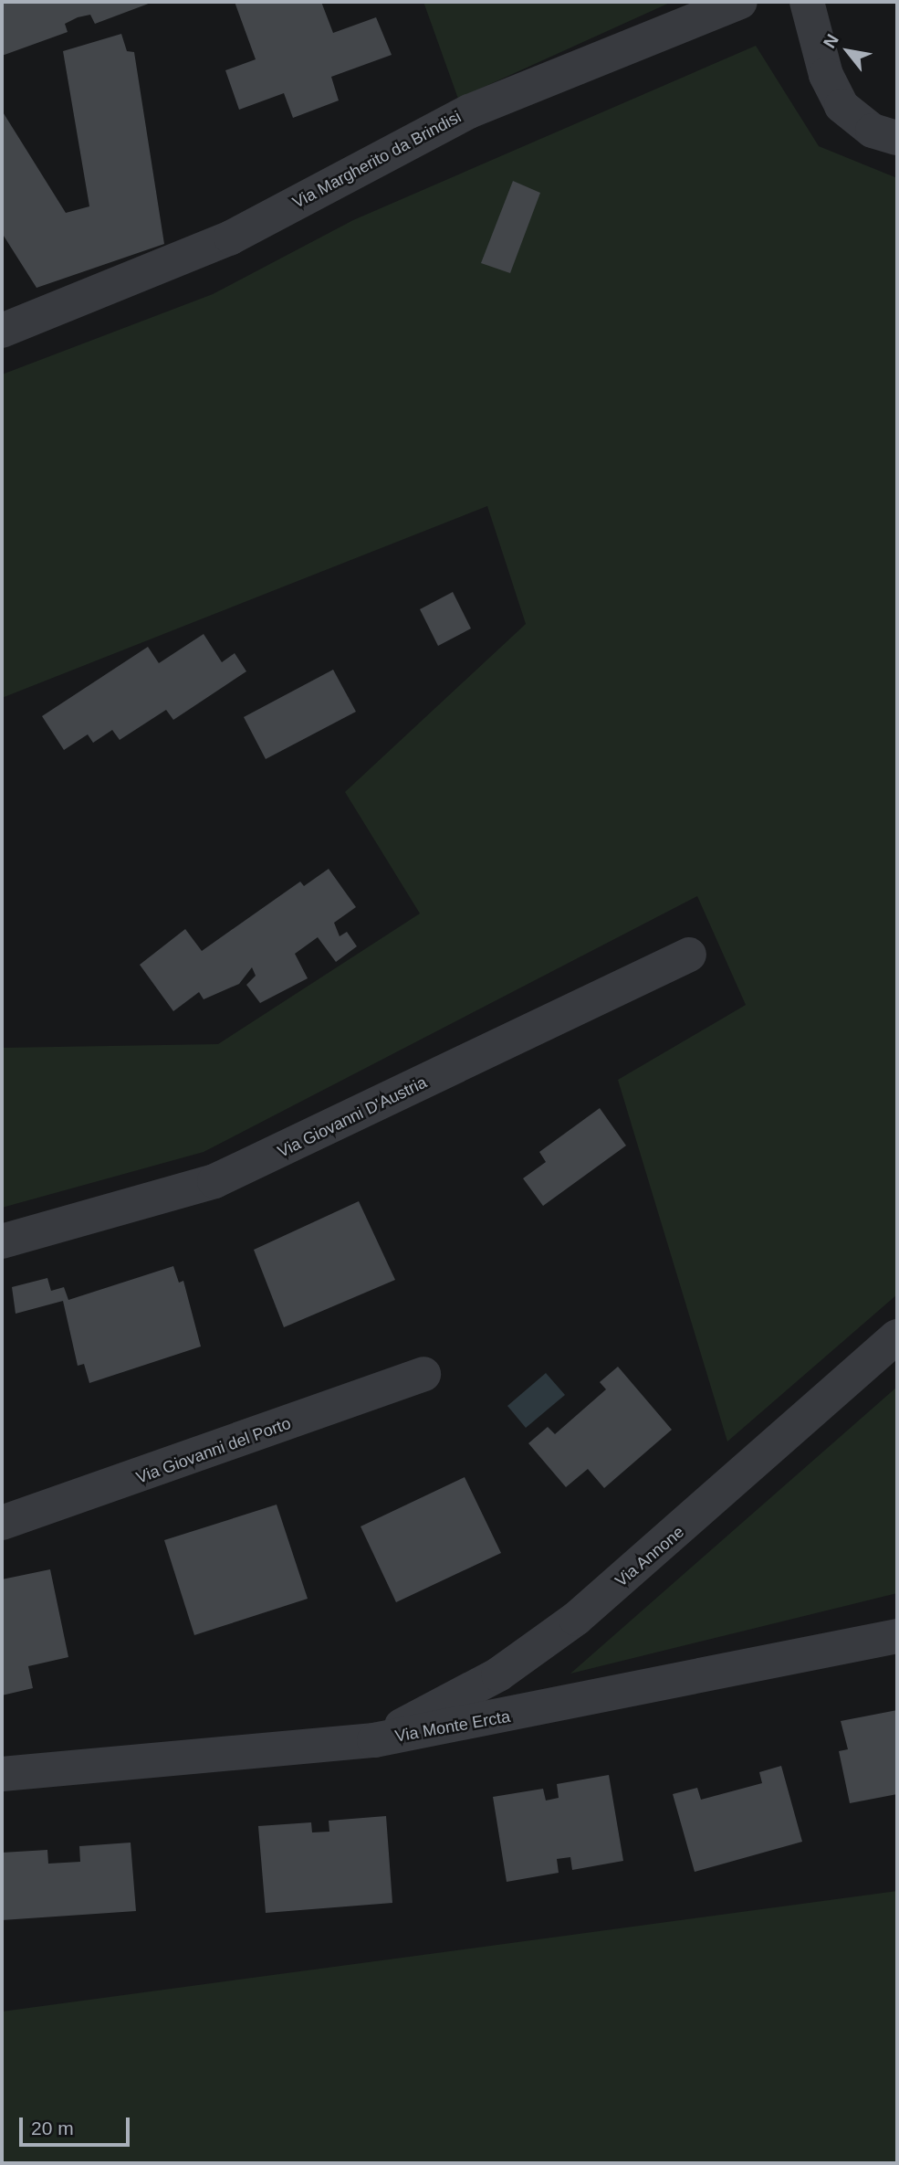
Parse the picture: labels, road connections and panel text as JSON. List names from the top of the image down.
{
  "streets": {
    "street": [
      "Via Margherito da Brindisi",
      "Via Giovanni D'Austria",
      "Via Giovanni del Porto",
      "Via Annone",
      "Via Monte Ercta"
    ]
  },
  "crossings": [
    ["Via Annone", "Via Monte Ercta"]
  ],
  "scale_bar": "20 m",
  "north": "top left"
}
